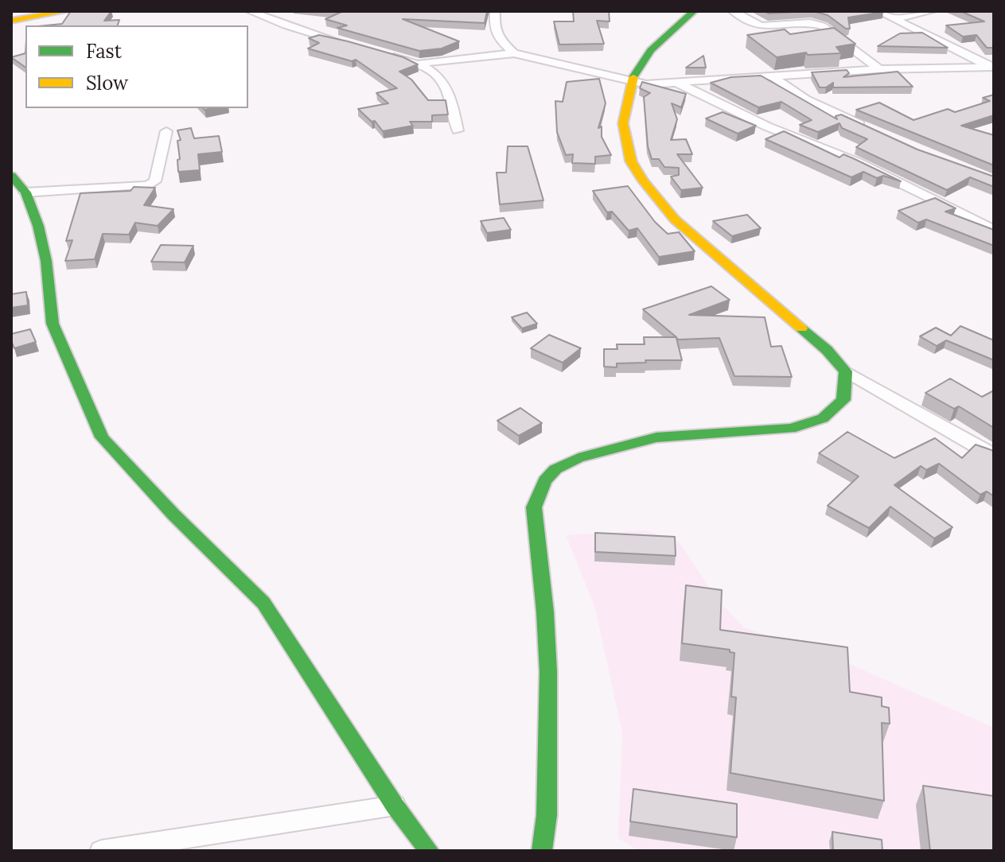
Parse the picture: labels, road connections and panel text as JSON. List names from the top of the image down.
{
  "legend": ["Fast", "Slow"]
}
